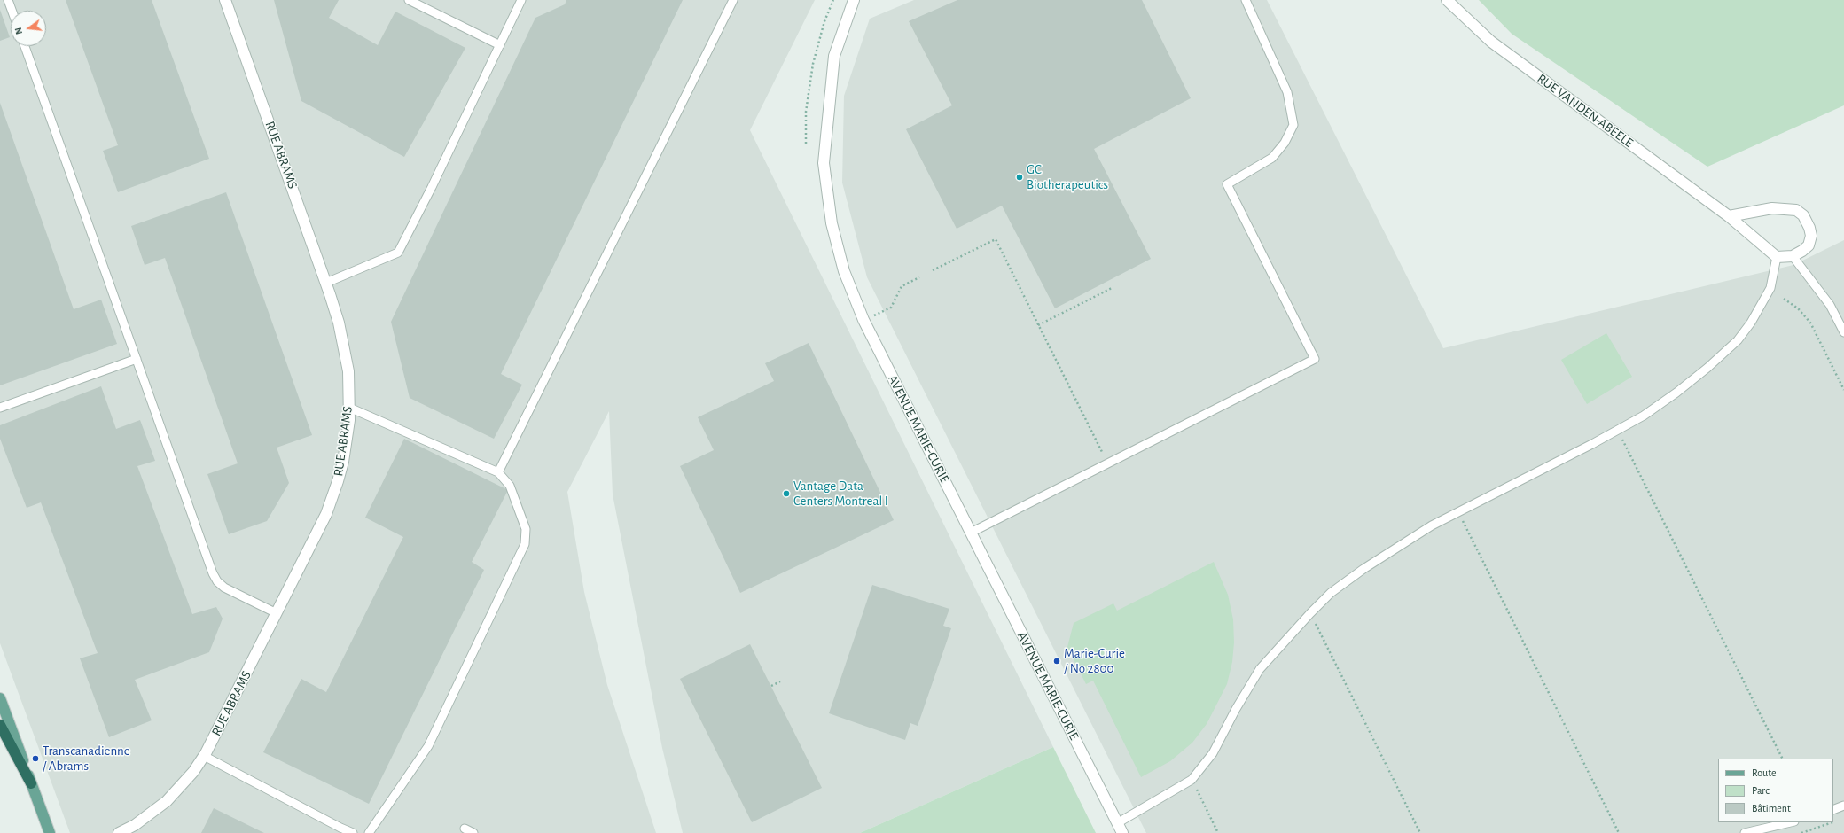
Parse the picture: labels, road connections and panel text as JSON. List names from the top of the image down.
{
  "streets": {
    "street": ["RUE VANDEN-ABEELE", "RUE ABRAMS", "AVENUE MARIE-CURIE"]
  },
  "places": [
    "GC Biotherapeutics",
    "Vantage Data Centers Montreal I",
    "Marie-Curie / No 2800",
    "Transcanadienne / Abrams"
  ],
  "legend": ["Route", "Parc", "Bâtiment"],
  "north": "left"
}
